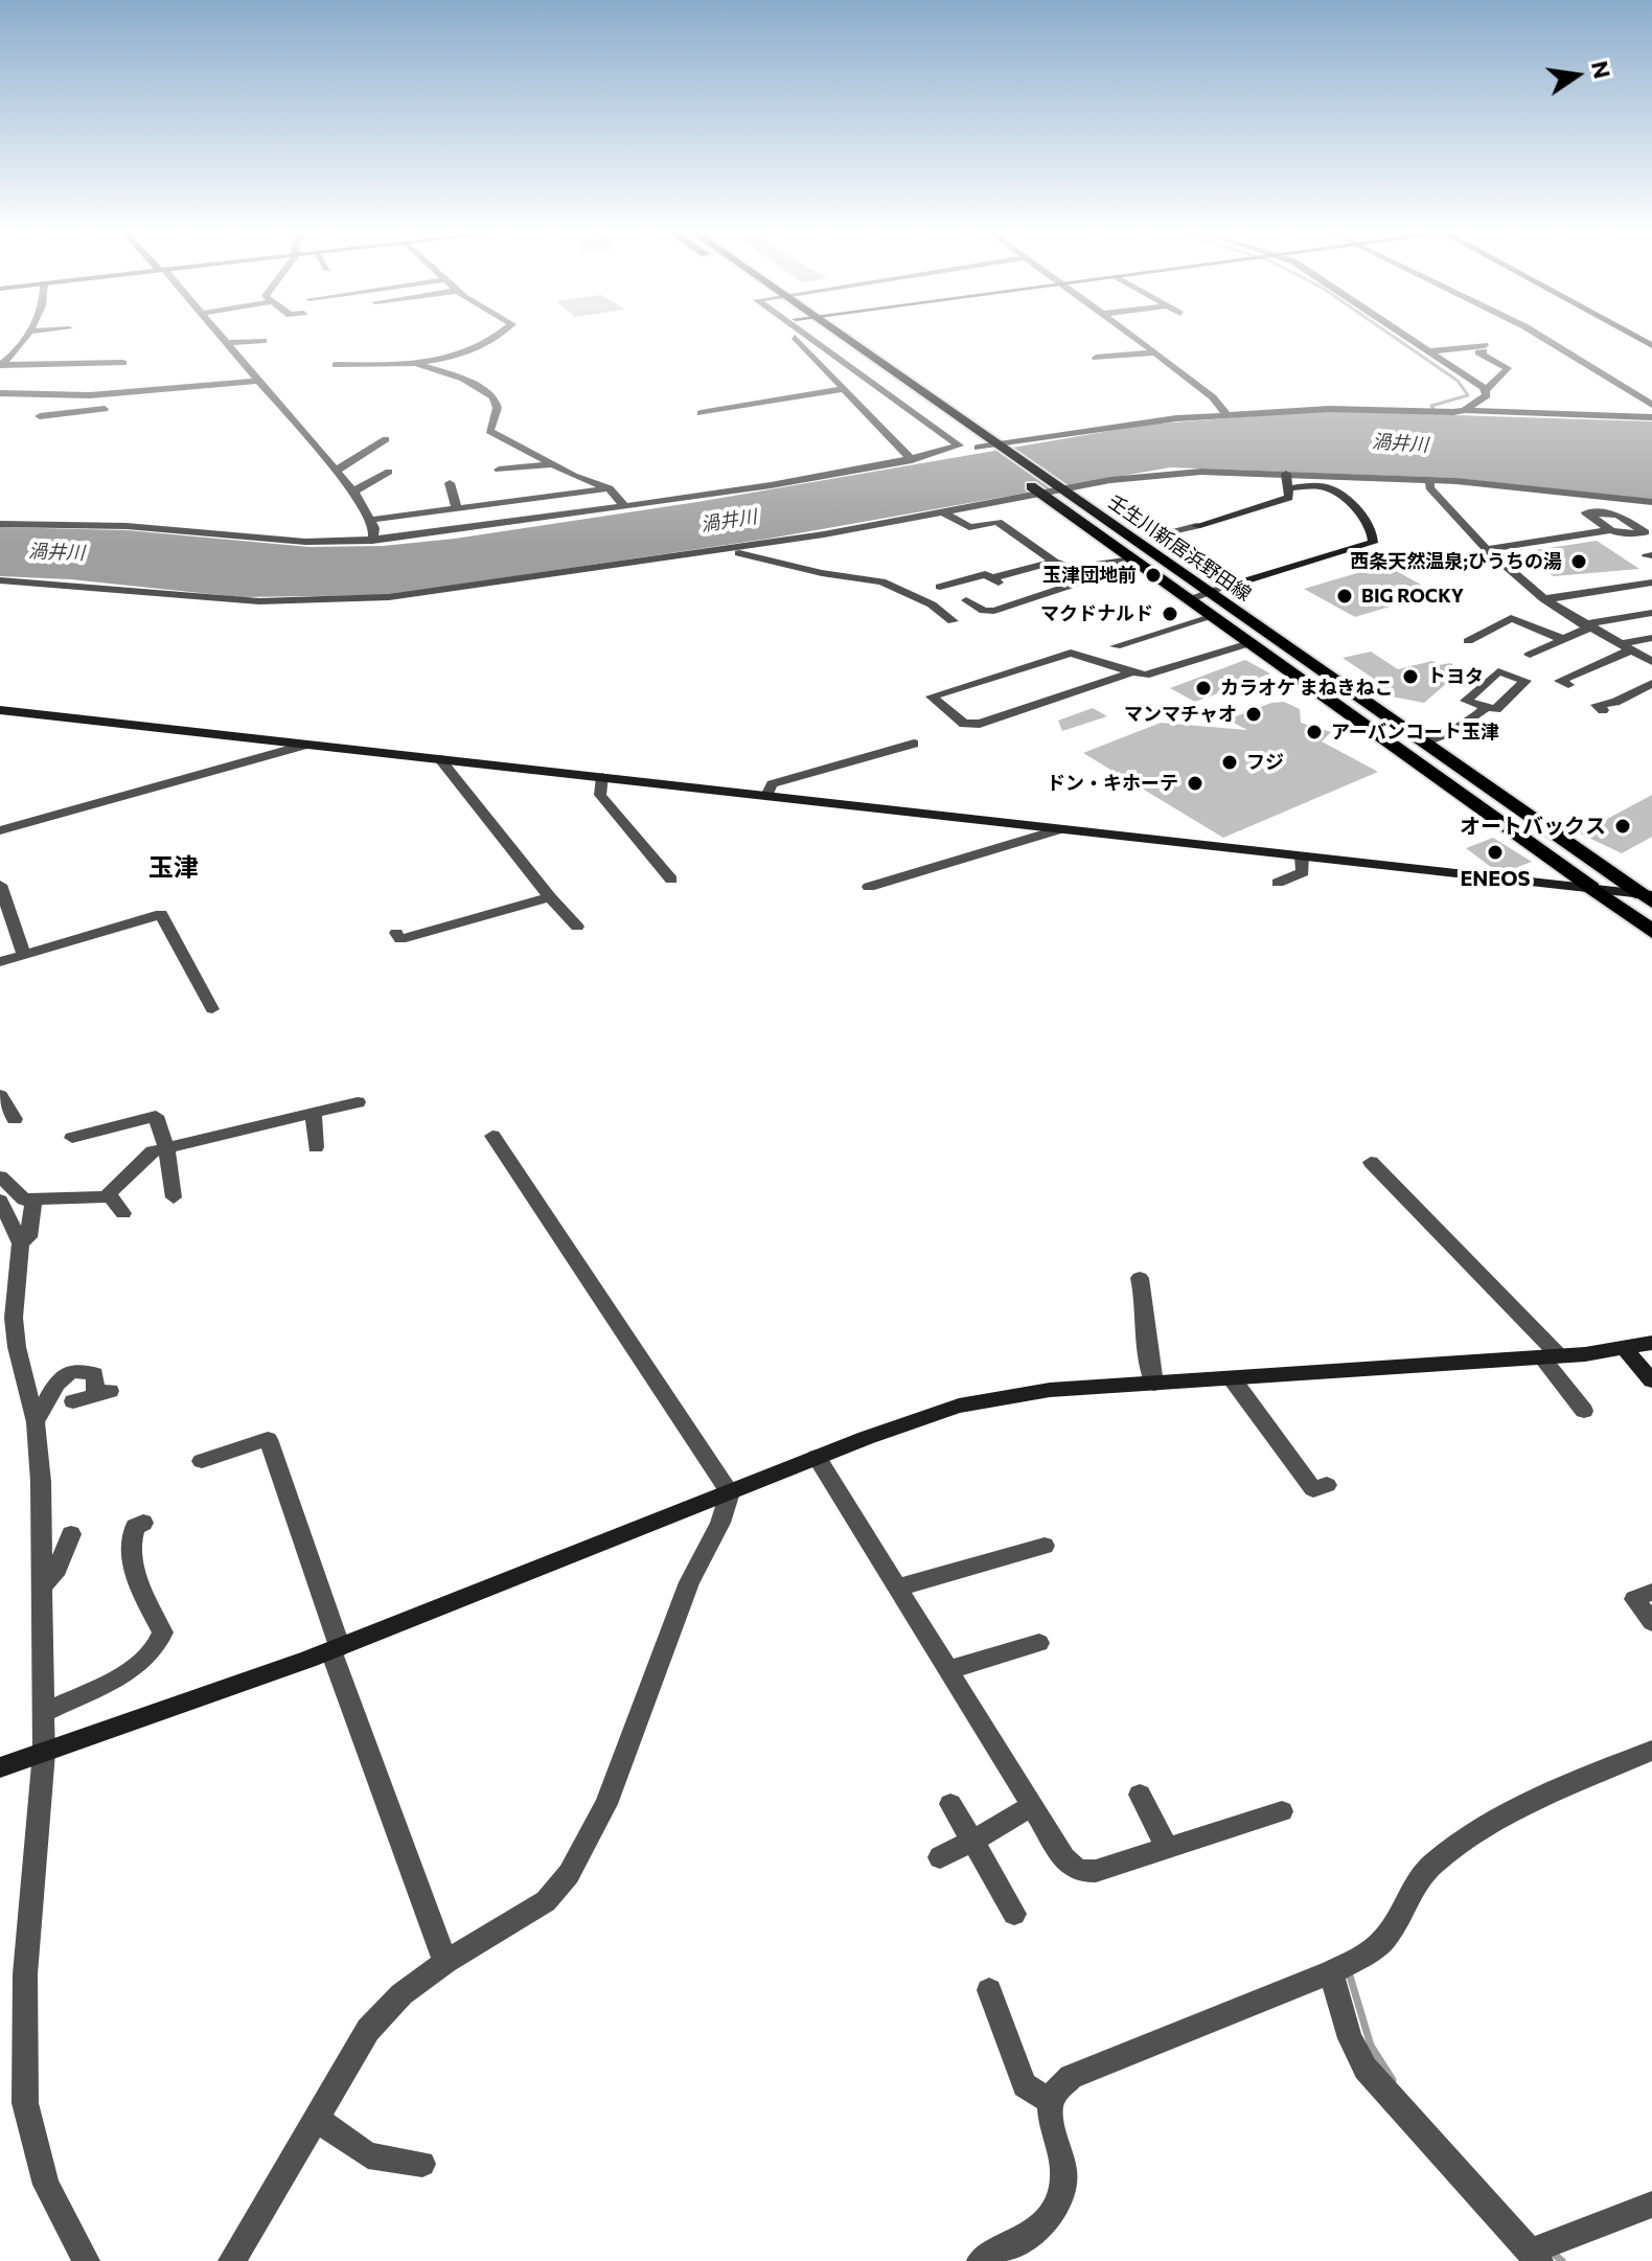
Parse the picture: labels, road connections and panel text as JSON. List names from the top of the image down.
{
  "streets": {
    "main road": ["壬生川新居浜野田線"]
  },
  "districts": ["玉津"],
  "water": ["渦井川"],
  "places": [
    "西条天然温泉;ひうちの湯",
    "玉津団地前",
    "BIG ROCKY",
    "マクドナルド",
    "トヨタ",
    "カラオケ まねきねこ",
    "マンマチャオ",
    "アーバンコート玉津",
    "フジ",
    "ドン・キホーテ",
    "オートバックス",
    "ENEOS"
  ],
  "north": "right"
}
